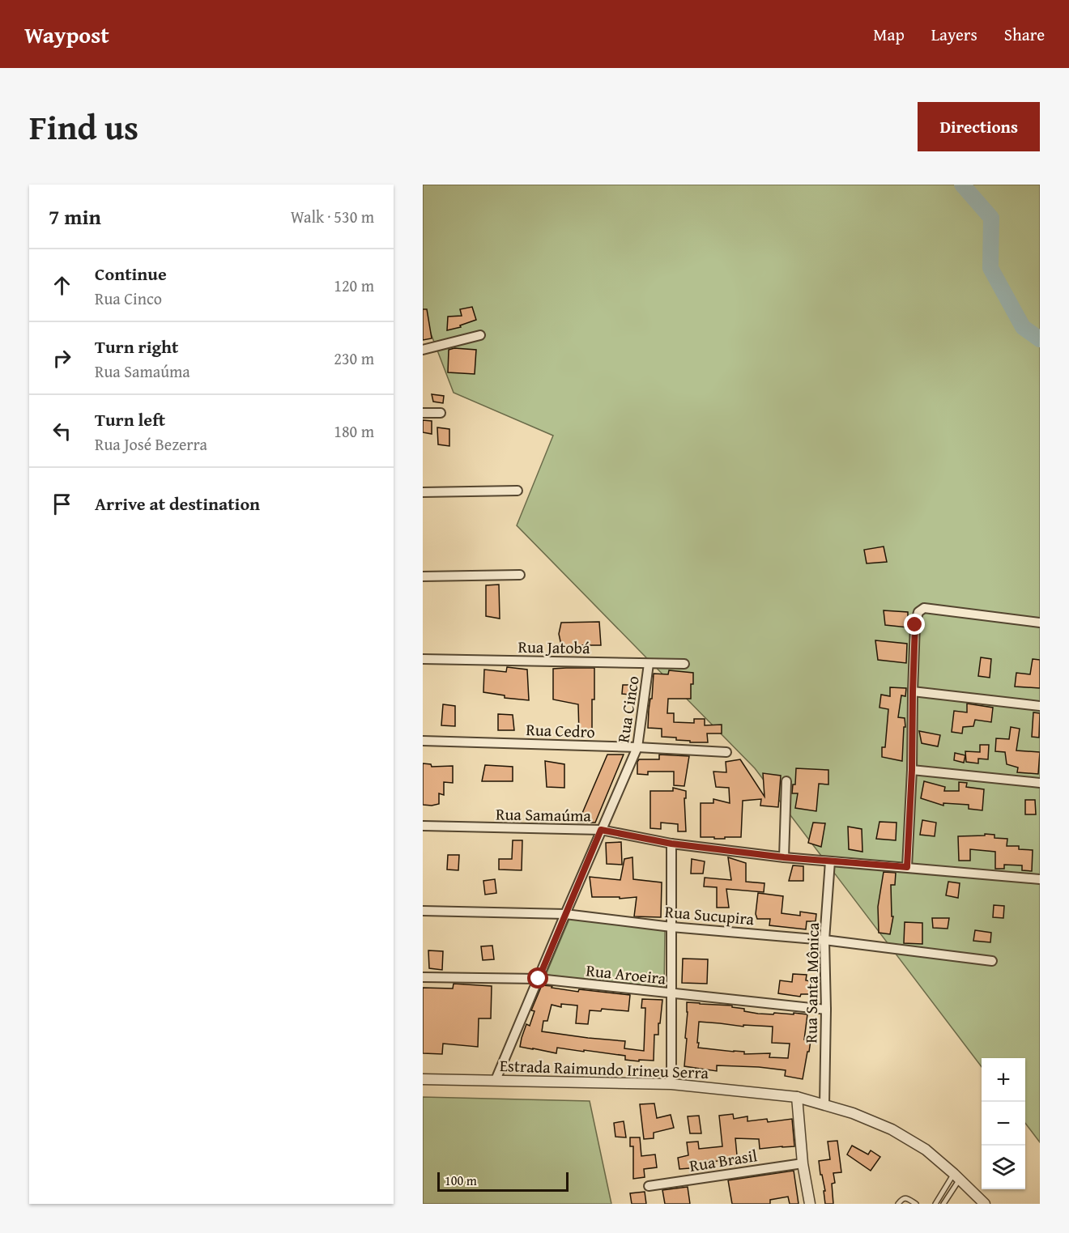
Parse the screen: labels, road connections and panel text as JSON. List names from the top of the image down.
{
  "streets": {
    "street": [
      "Rua Jatobá",
      "Rua Cinco",
      "Rua Cedro",
      "Rua Samaúma",
      "Rua Sucupira",
      "Rua Aroeira",
      "Rua Santa Mônica",
      "Estrada Raimundo Irineu Serra",
      "Rua Brasil"
    ]
  },
  "crossings": [
    ["Rua Jatobá", "Rua Cinco"],
    ["Rua Cinco", "Rua Cedro"],
    ["Rua Cinco", "Rua Samaúma"],
    ["Rua Cinco", "Rua Sucupira"],
    ["Rua Cinco", "Rua Aroeira"],
    ["Rua Cinco", "Estrada Raimundo Irineu Serra"],
    ["Rua Samaúma", "Rua Santa Mônica"],
    ["Rua Sucupira", "Rua Santa Mônica"],
    ["Rua Aroeira", "Rua Santa Mônica"],
    ["Rua Santa Mônica", "Estrada Raimundo Irineu Serra"]
  ],
  "scale_bar": "100 m",
  "page": {
    "header": "Waypost",
    "nav": ["Map", "Layers", "Share"],
    "title": "Find us",
    "buttons": "Directions",
    "heading": ["7 min", "Walk · 530 m"],
    "list": [
      ["Continue", "Rua Cinco", "120 m"],
      ["Turn right", "Rua Samaúma", "230 m"],
      ["Turn left", "Rua José Bezerra", "180 m"],
      "Arrive at destination"
    ],
    "map_buttons": ["+", "−"],
    "scale": "100 m"
  }
}
